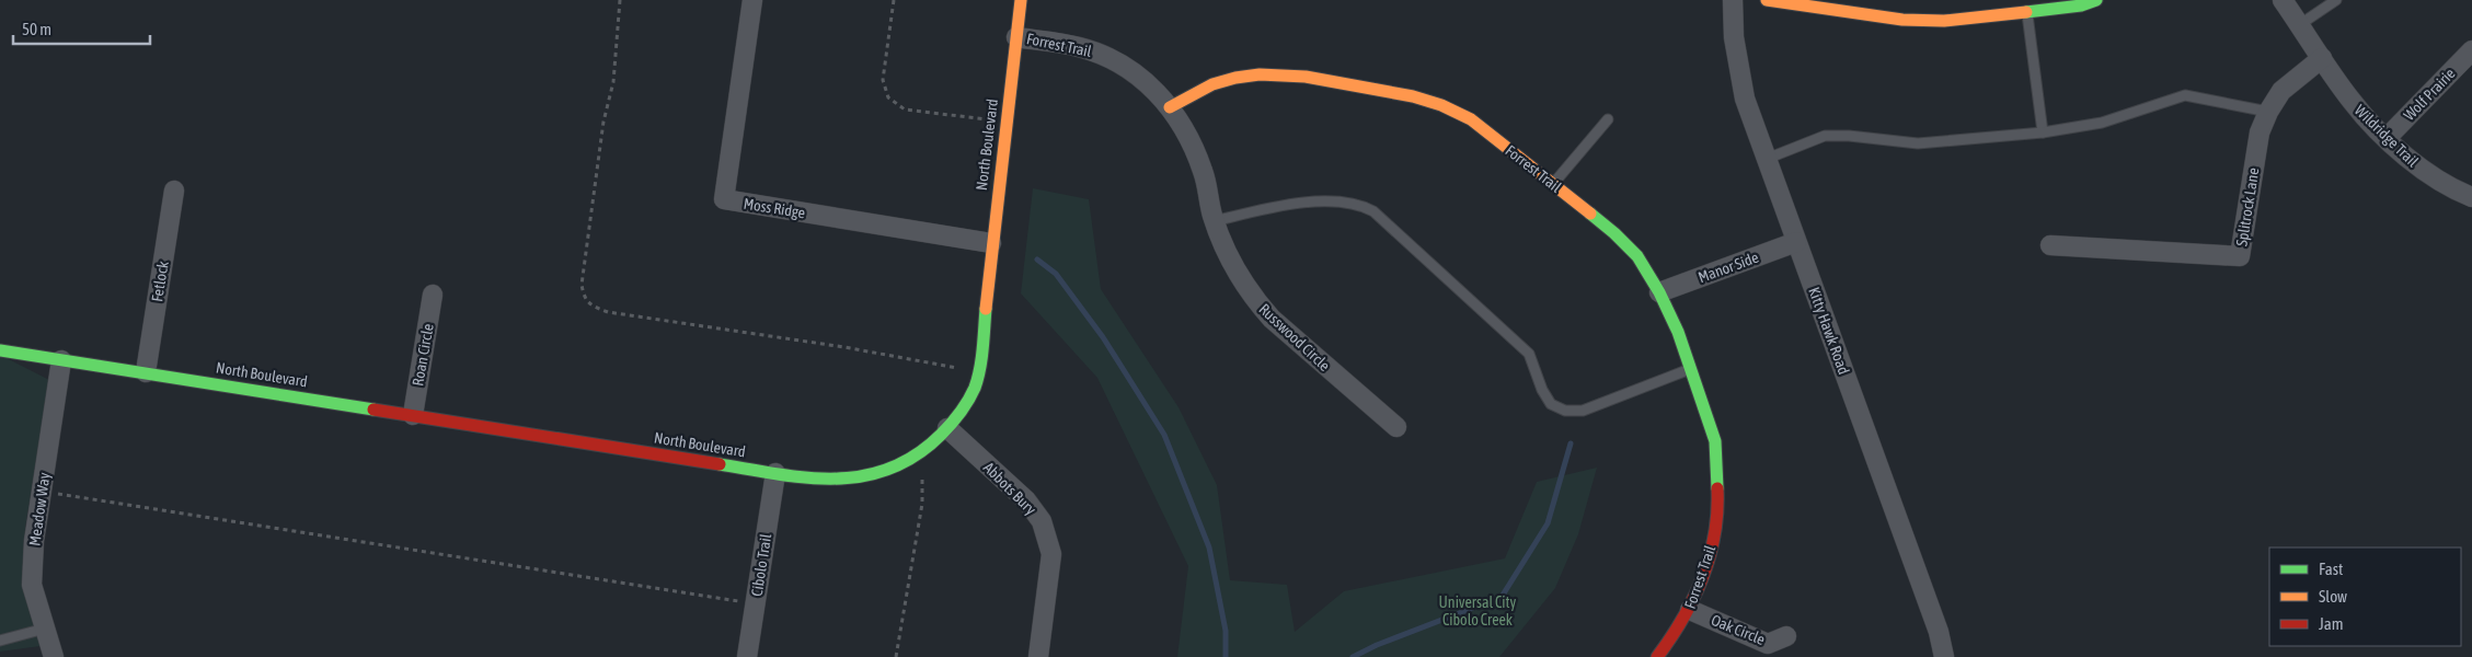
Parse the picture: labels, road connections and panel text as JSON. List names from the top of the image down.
{
  "streets": {
    "street": [
      "Forrest Trail",
      "Wolf Prairie",
      "Wildridge Trail",
      "North Boulevard",
      "Splitrock Lane",
      "Moss Ridge",
      "Manor Side",
      "Fetlock",
      "Kitty Hawk Road",
      "Russwood Circle",
      "Roan Circle",
      "Abbots Bury",
      "Meadow Way",
      "Cibolo Trail",
      "Oak Circle"
    ]
  },
  "crossings": [
    ["Forrest Trail", "North Boulevard"],
    ["Forrest Trail", "Manor Side"],
    ["Forrest Trail", "Russwood Circle"],
    ["Forrest Trail", "Oak Circle"],
    ["Wolf Prairie", "Wildridge Trail"],
    ["Wildridge Trail", "Splitrock Lane"],
    ["North Boulevard", "Moss Ridge"],
    ["North Boulevard", "Fetlock"],
    ["North Boulevard", "Roan Circle"],
    ["North Boulevard", "Abbots Bury"],
    ["North Boulevard", "Meadow Way"],
    ["North Boulevard", "Cibolo Trail"],
    ["Manor Side", "Kitty Hawk Road"]
  ],
  "parks": ["Universal City Cibolo Creek"],
  "legend": ["Fast", "Slow", "Jam"],
  "scale_bar": "50 m"
}
